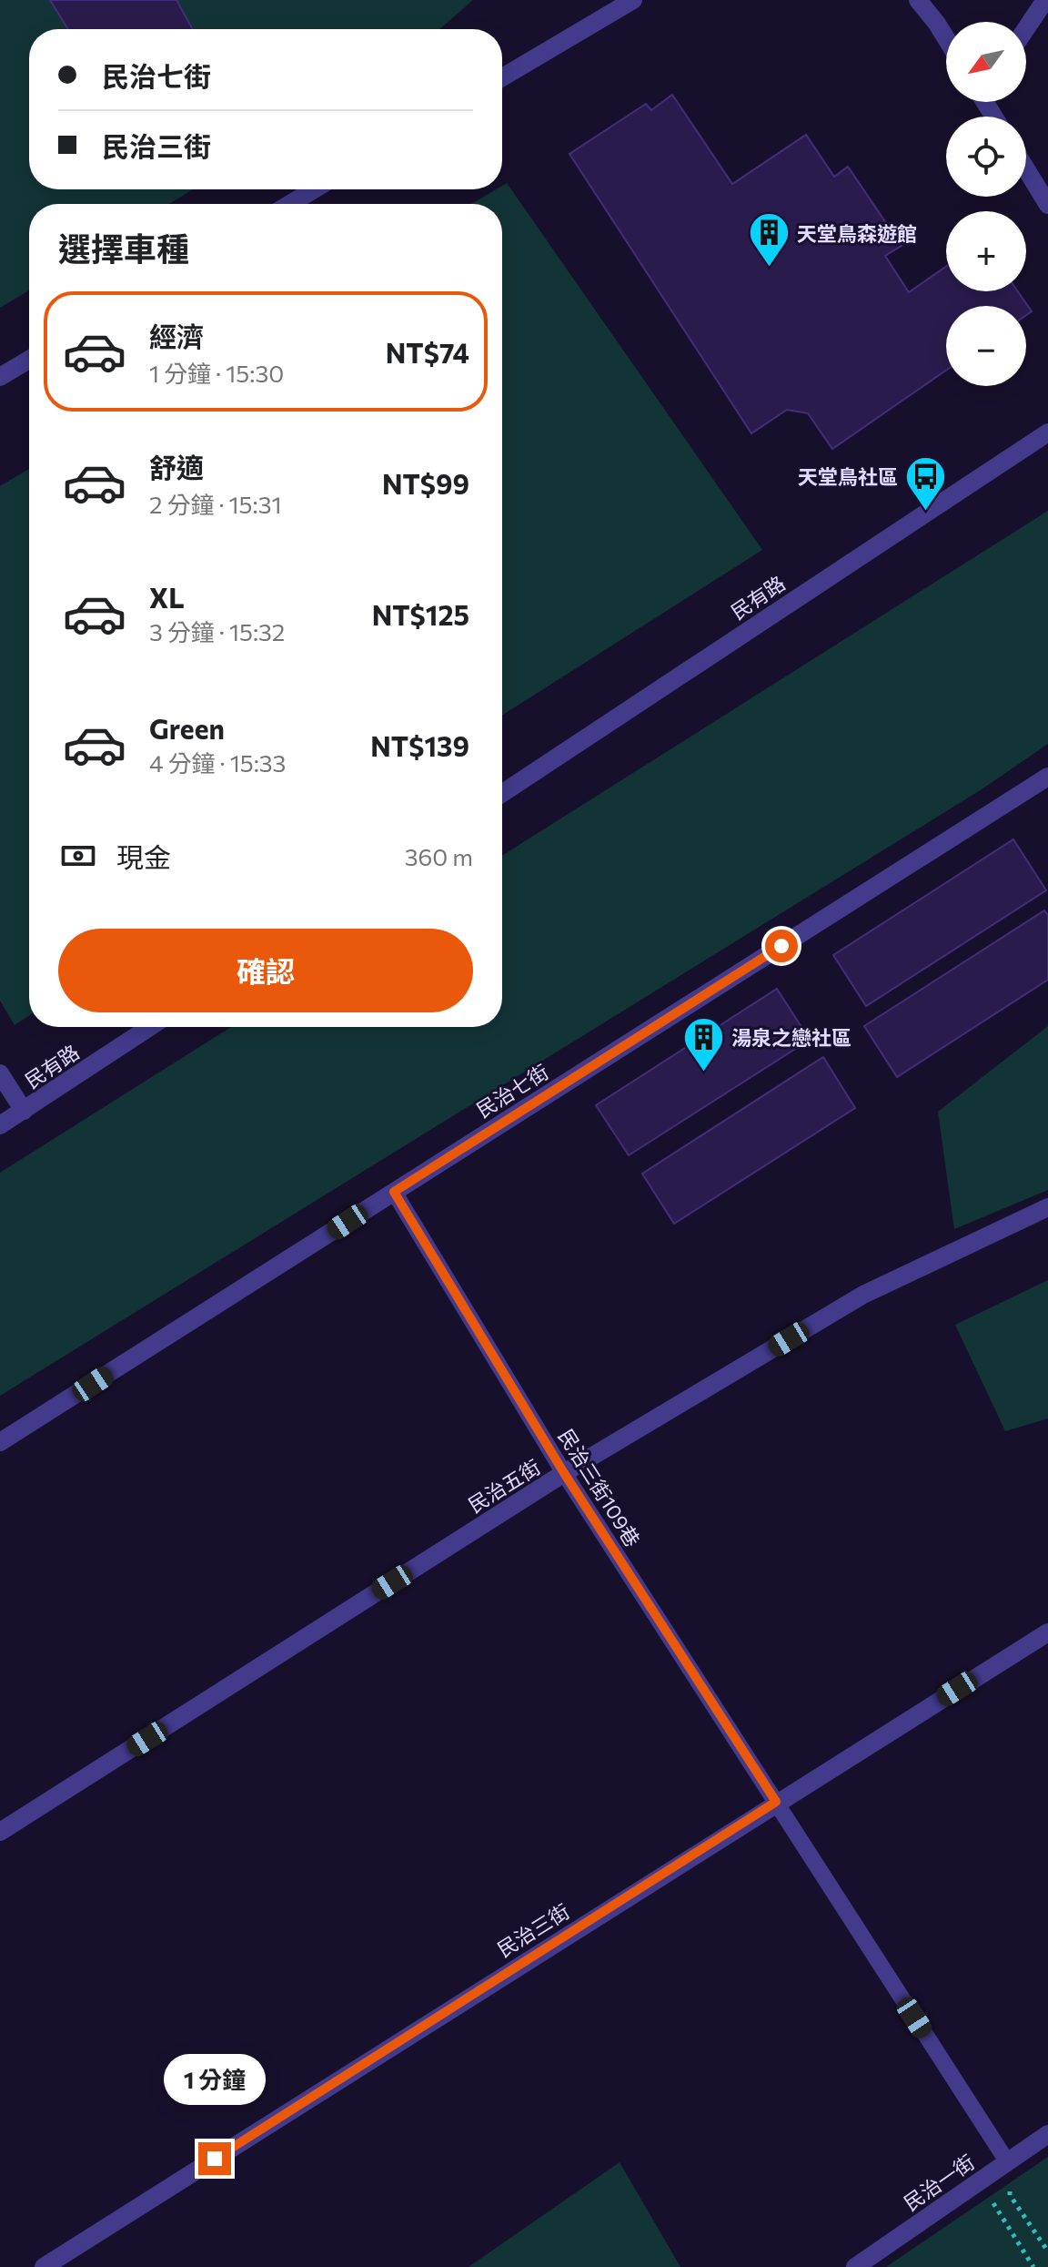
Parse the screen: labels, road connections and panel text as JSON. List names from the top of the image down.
{
  "streets": {
    "street": [
      "民有路",
      "民治七街",
      "民治五街",
      "民治三街",
      "民治一街"
    ],
    "lane": ["民治三街109巷"]
  },
  "crossings": [
    ["民治七街", "民治三街109巷"],
    ["民治五街", "民治三街109巷"],
    ["民治三街109巷", "民治三街"],
    ["民治三街109巷", "民治一街"]
  ],
  "places": {
    "building": ["天堂鳥森遊館", "湯泉之戀社區"],
    "bus stop": ["天堂鳥社區"]
  },
  "north": "bottom left",
  "page": {
    "map_buttons": ["+", "−"],
    "banner": ["民治七街", "民治三街"],
    "heading": "選擇車種",
    "list": [
      {
        "name": "經濟",
        "note": "1 分鐘 · 15:30",
        "value": "NT$74"
      },
      {
        "name": "舒適",
        "note": "2 分鐘 · 15:31",
        "value": "NT$99"
      },
      {
        "name": "XL",
        "note": "3 分鐘 · 15:32",
        "value": "NT$125"
      },
      {
        "name": "Green",
        "note": "4 分鐘 · 15:33",
        "value": "NT$139"
      }
    ],
    "pay": ["現金", "360 m"],
    "buttons": "確認",
    "bubble": "1 分鐘"
  }
}
